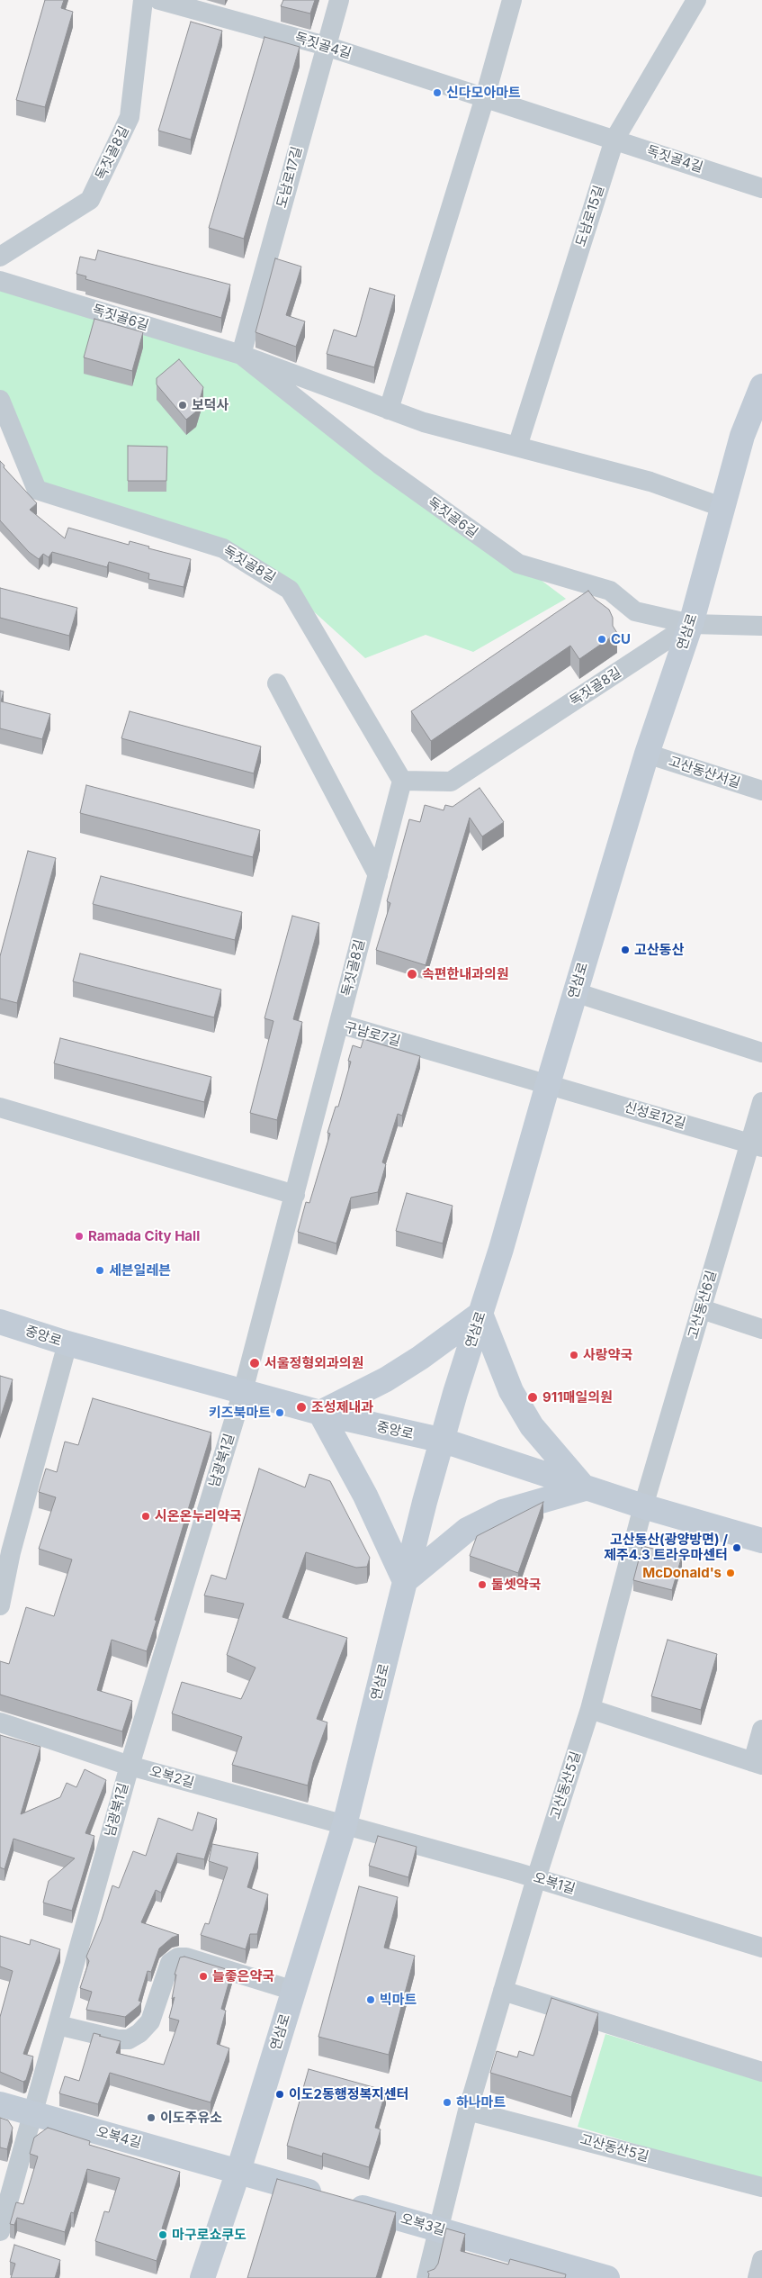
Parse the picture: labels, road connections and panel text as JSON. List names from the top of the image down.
{
  "streets": {
    "main road": [
      "연삼로",
      "중앙로",
      "오복4길",
      "오복3길"
    ],
    "street": [
      "독짓골4길",
      "독짓골8길",
      "도남로17길",
      "도남로15길",
      "독짓골6길",
      "고산동산서길",
      "구남로7길",
      "신성로12길",
      "고산동산6길",
      "남광북1길",
      "오복2길",
      "고산동산5길",
      "오복1길"
    ]
  },
  "crossings": [
    ["독짓골4길", "도남로17길"],
    ["독짓골4길", "도남로15길"],
    ["독짓골8길", "독짓골6길"],
    ["독짓골8길", "연삼로"],
    ["독짓골8길", "구남로7길"],
    ["도남로17길", "독짓골6길"],
    ["도남로15길", "독짓골6길"],
    ["독짓골6길", "연삼로"],
    ["연삼로", "고산동산서길"],
    ["연삼로", "구남로7길"],
    ["연삼로", "신성로12길"],
    ["연삼로", "중앙로"],
    ["연삼로", "오복2길"],
    ["연삼로", "오복1길"],
    ["연삼로", "오복4길"],
    ["연삼로", "오복3길"],
    ["구남로7길", "신성로12길"],
    ["구남로7길", "중앙로"],
    ["구남로7길", "남광북1길"],
    ["신성로12길", "고산동산6길"],
    ["고산동산6길", "중앙로"],
    ["고산동산6길", "고산동산5길"],
    ["중앙로", "남광북1길"],
    ["중앙로", "고산동산5길"],
    ["남광북1길", "오복2길"],
    ["남광북1길", "오복4길"],
    ["오복2길", "오복1길"],
    ["고산동산5길", "오복1길"],
    ["고산동산5길", "오복3길"],
    ["오복4길", "오복3길"]
  ],
  "places": [
    "신다모아마트",
    "보덕사",
    "CU",
    "고산동산",
    "속편한내과의원",
    "Ramada City Hall",
    "세븐일레븐",
    "사랑약국",
    "서울정형외과의원",
    "911매일의원",
    "조성제내과",
    "키즈북마트",
    "시온온누리약국",
    "고산동산(광양방면) / 제주4.3 트라우마센터",
    "McDonald's",
    "둘셋약국",
    "늘좋은약국",
    "빅마트",
    "이도2동행정복지센터",
    "하나마트",
    "이도주유소",
    "마구로쇼쿠도"
  ]
}
